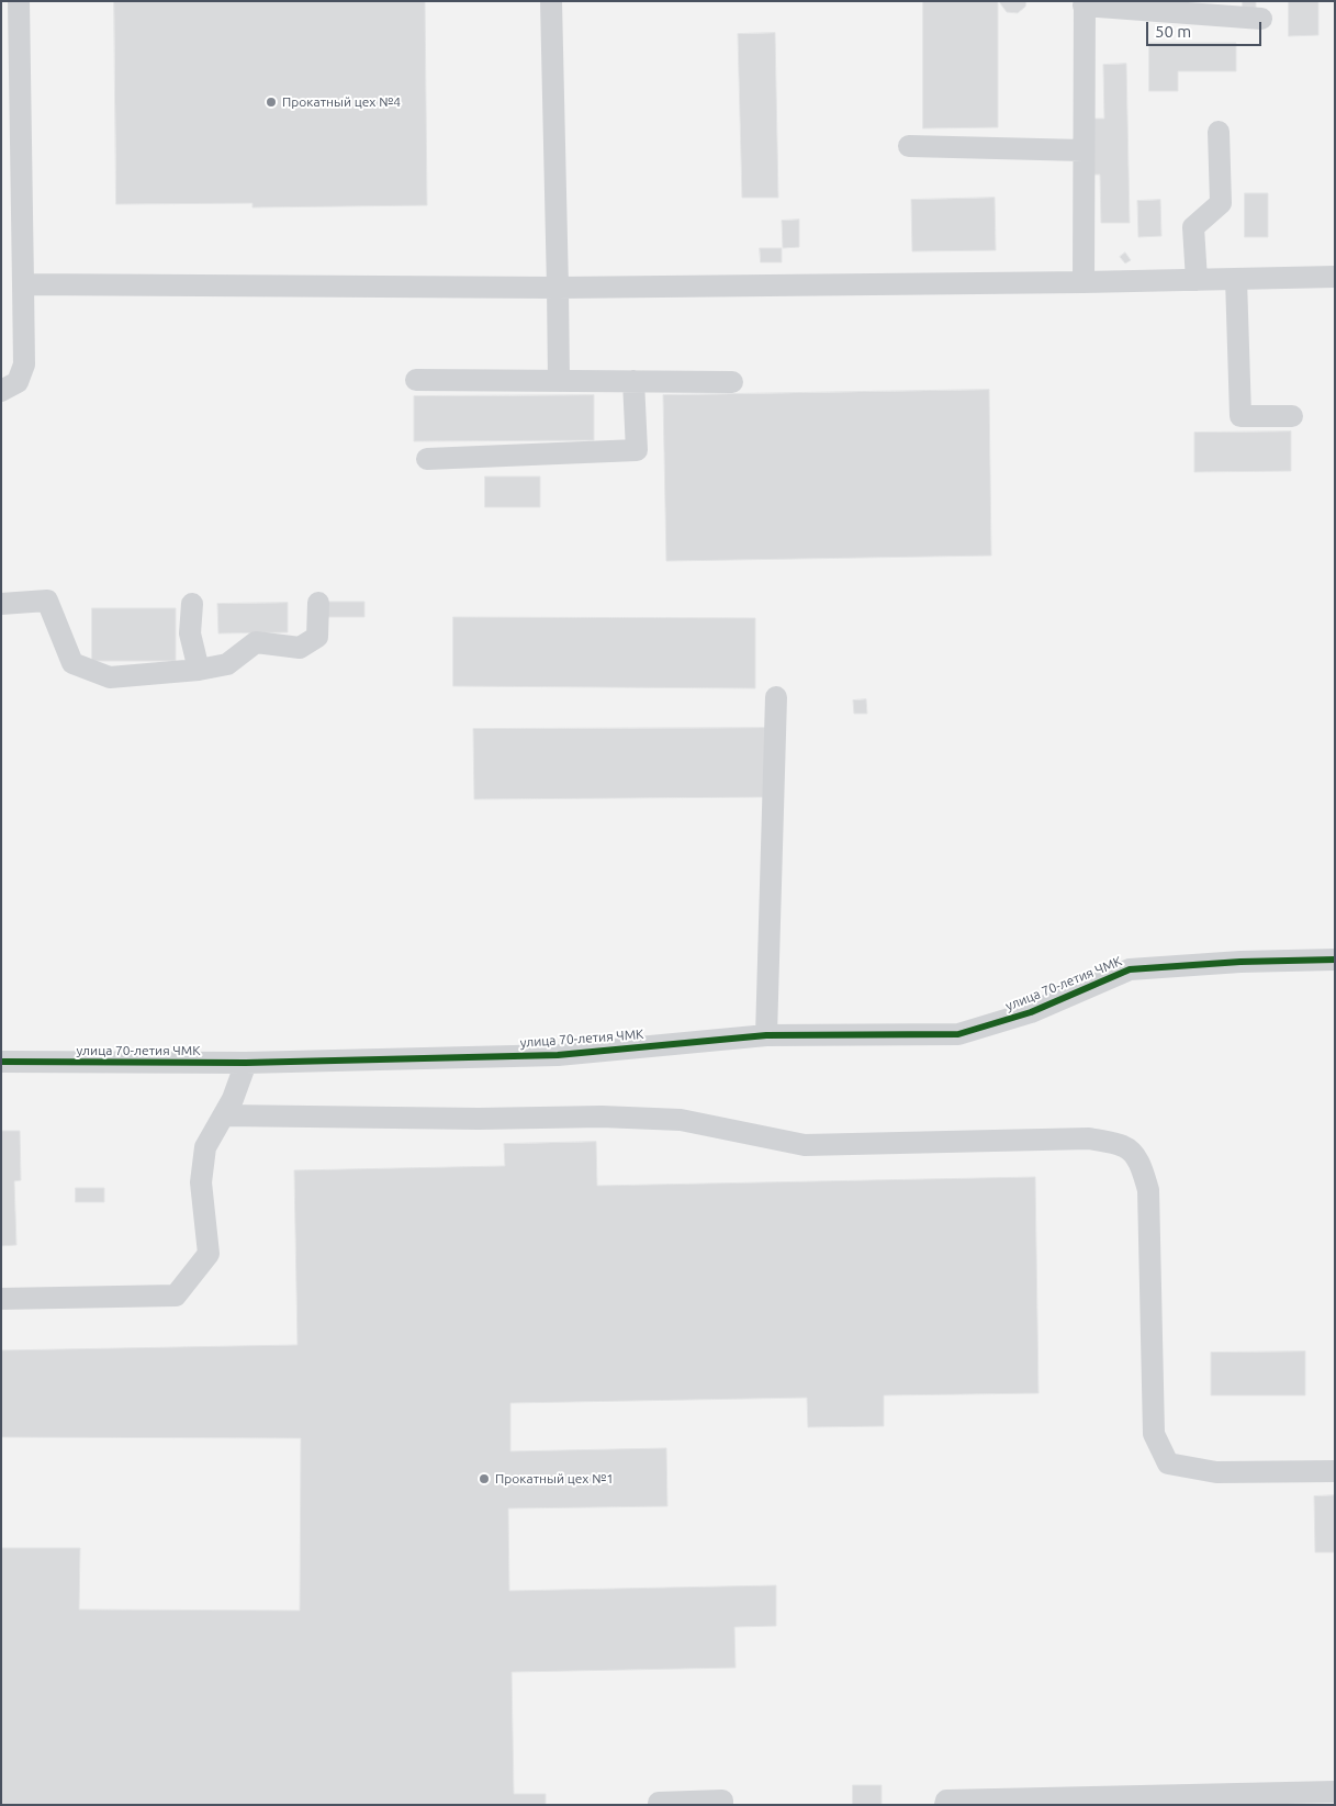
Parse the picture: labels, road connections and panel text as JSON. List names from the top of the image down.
{
  "streets": {
    "street": ["улица 70-летия ЧМК"]
  },
  "places": ["Прокатный цех №4", "Прокатный цех №1"],
  "scale_bar": "50 m"
}
